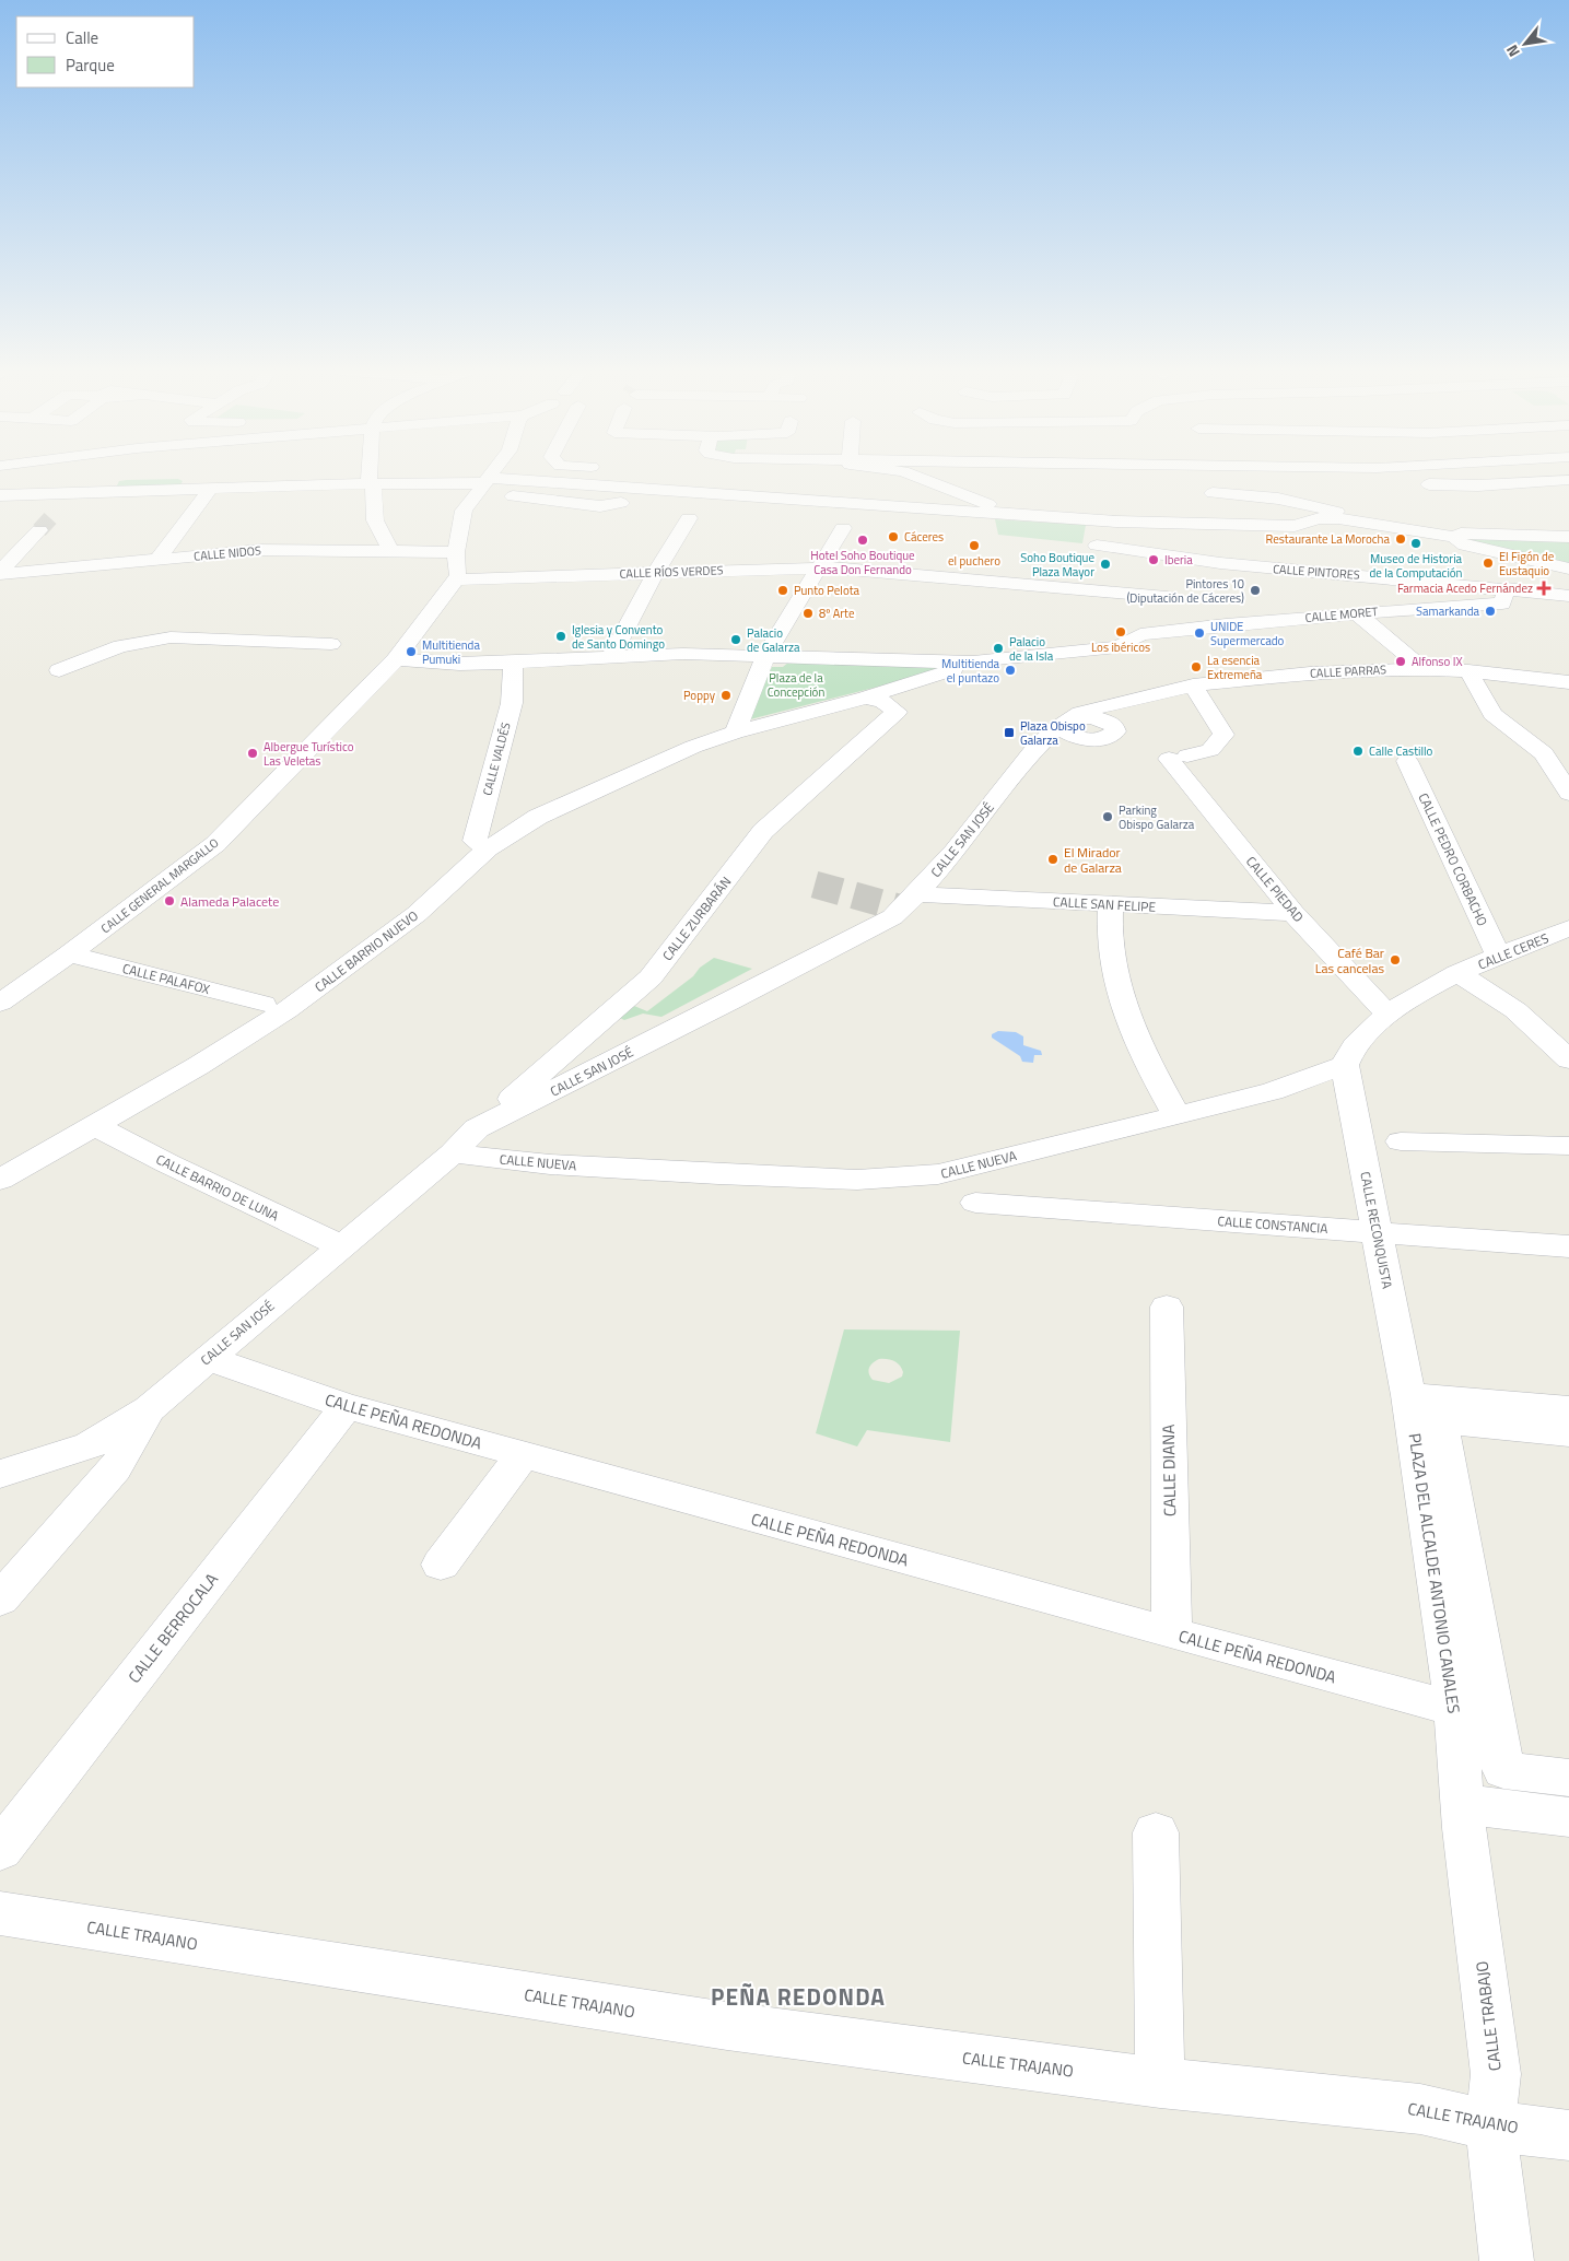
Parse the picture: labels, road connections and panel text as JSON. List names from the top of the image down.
{
  "streets": {
    "street": [
      "CALLE NIDOS",
      "CALLE RÍOS VERDES",
      "CALLE PINTORES",
      "CALLE MORET",
      "CALLE PARRAS",
      "CALLE VALDÉS",
      "CALLE SAN JOSÉ",
      "CALLE PEDRO CORBACHO",
      "CALLE GENERAL MARGALLO",
      "CALLE PIEDAD",
      "CALLE SAN FELIPE",
      "CALLE ZURBARÁN",
      "CALLE BARRIO NUEVO",
      "CALLE CERES",
      "CALLE PALAFOX",
      "CALLE NUEVA",
      "CALLE BARRIO DE LUNA",
      "CALLE CONSTANCIA",
      "CALLE RECONQUISTA",
      "CALLE PEÑA REDONDA",
      "CALLE DIANA",
      "PLAZA DEL ALCALDE ANTONIO CANALES",
      "CALLE BERROCALA",
      "CALLE TRAJANO",
      "CALLE TRABAJO"
    ]
  },
  "crossings": [
    ["CALLE RÍOS VERDES", "CALLE GENERAL MARGALLO"],
    ["CALLE PINTORES", "CALLE MORET"],
    ["CALLE PARRAS", "CALLE SAN JOSÉ"],
    ["CALLE PARRAS", "CALLE PIEDAD"],
    ["CALLE VALDÉS", "CALLE BARRIO NUEVO"],
    ["CALLE SAN JOSÉ", "CALLE PIEDAD"],
    ["CALLE SAN JOSÉ", "CALLE SAN FELIPE"],
    ["CALLE SAN JOSÉ", "CALLE ZURBARÁN"],
    ["CALLE SAN JOSÉ", "CALLE NUEVA"],
    ["CALLE SAN JOSÉ", "CALLE BARRIO DE LUNA"],
    ["CALLE SAN JOSÉ", "CALLE PEÑA REDONDA"],
    ["CALLE PEDRO CORBACHO", "CALLE CERES"],
    ["CALLE GENERAL MARGALLO", "CALLE PALAFOX"],
    ["CALLE PIEDAD", "CALLE SAN FELIPE"],
    ["CALLE BARRIO NUEVO", "CALLE BARRIO DE LUNA"],
    ["CALLE NUEVA", "CALLE RECONQUISTA"],
    ["CALLE CONSTANCIA", "CALLE RECONQUISTA"],
    ["CALLE RECONQUISTA", "PLAZA DEL ALCALDE ANTONIO CANALES"],
    ["CALLE PEÑA REDONDA", "CALLE DIANA"],
    ["CALLE PEÑA REDONDA", "PLAZA DEL ALCALDE ANTONIO CANALES"],
    ["CALLE PEÑA REDONDA", "CALLE BERROCALA"],
    ["PLAZA DEL ALCALDE ANTONIO CANALES", "CALLE TRABAJO"],
    ["CALLE TRAJANO", "CALLE TRABAJO"]
  ],
  "districts": ["PEÑA REDONDA"],
  "parks": ["Plaza de la Concepción"],
  "places": {
    "other": [
      "Cáceres",
      "Restaurante La Morocha",
      "Hotel Soho Boutique Casa Don Fernando",
      "Museo de Historia de la Computación",
      "el puchero",
      "Iberia",
      "El Figón de Eustaquio",
      "Soho Boutique Plaza Mayor",
      "Punto Pelota",
      "Pintores 10 (Diputación de Cáceres)",
      "Samarkanda",
      "8º Arte",
      "Los ibéricos",
      "UNIDE Supermercado",
      "Iglesia y Convento de Santo Domingo",
      "Palacio de Galarza",
      "Palacio de la Isla",
      "Multitienda Pumuki",
      "Alfonso IX",
      "La esencia Extremeña",
      "Multitienda el puntazo",
      "Poppy",
      "Calle Castillo",
      "Albergue Turístico Las Veletas",
      "Parking Obispo Galarza",
      "El Mirador de Galarza",
      "Alameda Palacete",
      "Café Bar Las cancelas"
    ],
    "health": ["Farmacia Acedo Fernández"],
    "transit": ["Plaza Obispo Galarza"]
  },
  "legend": ["Calle", "Parque"],
  "north": "bottom left"
}
